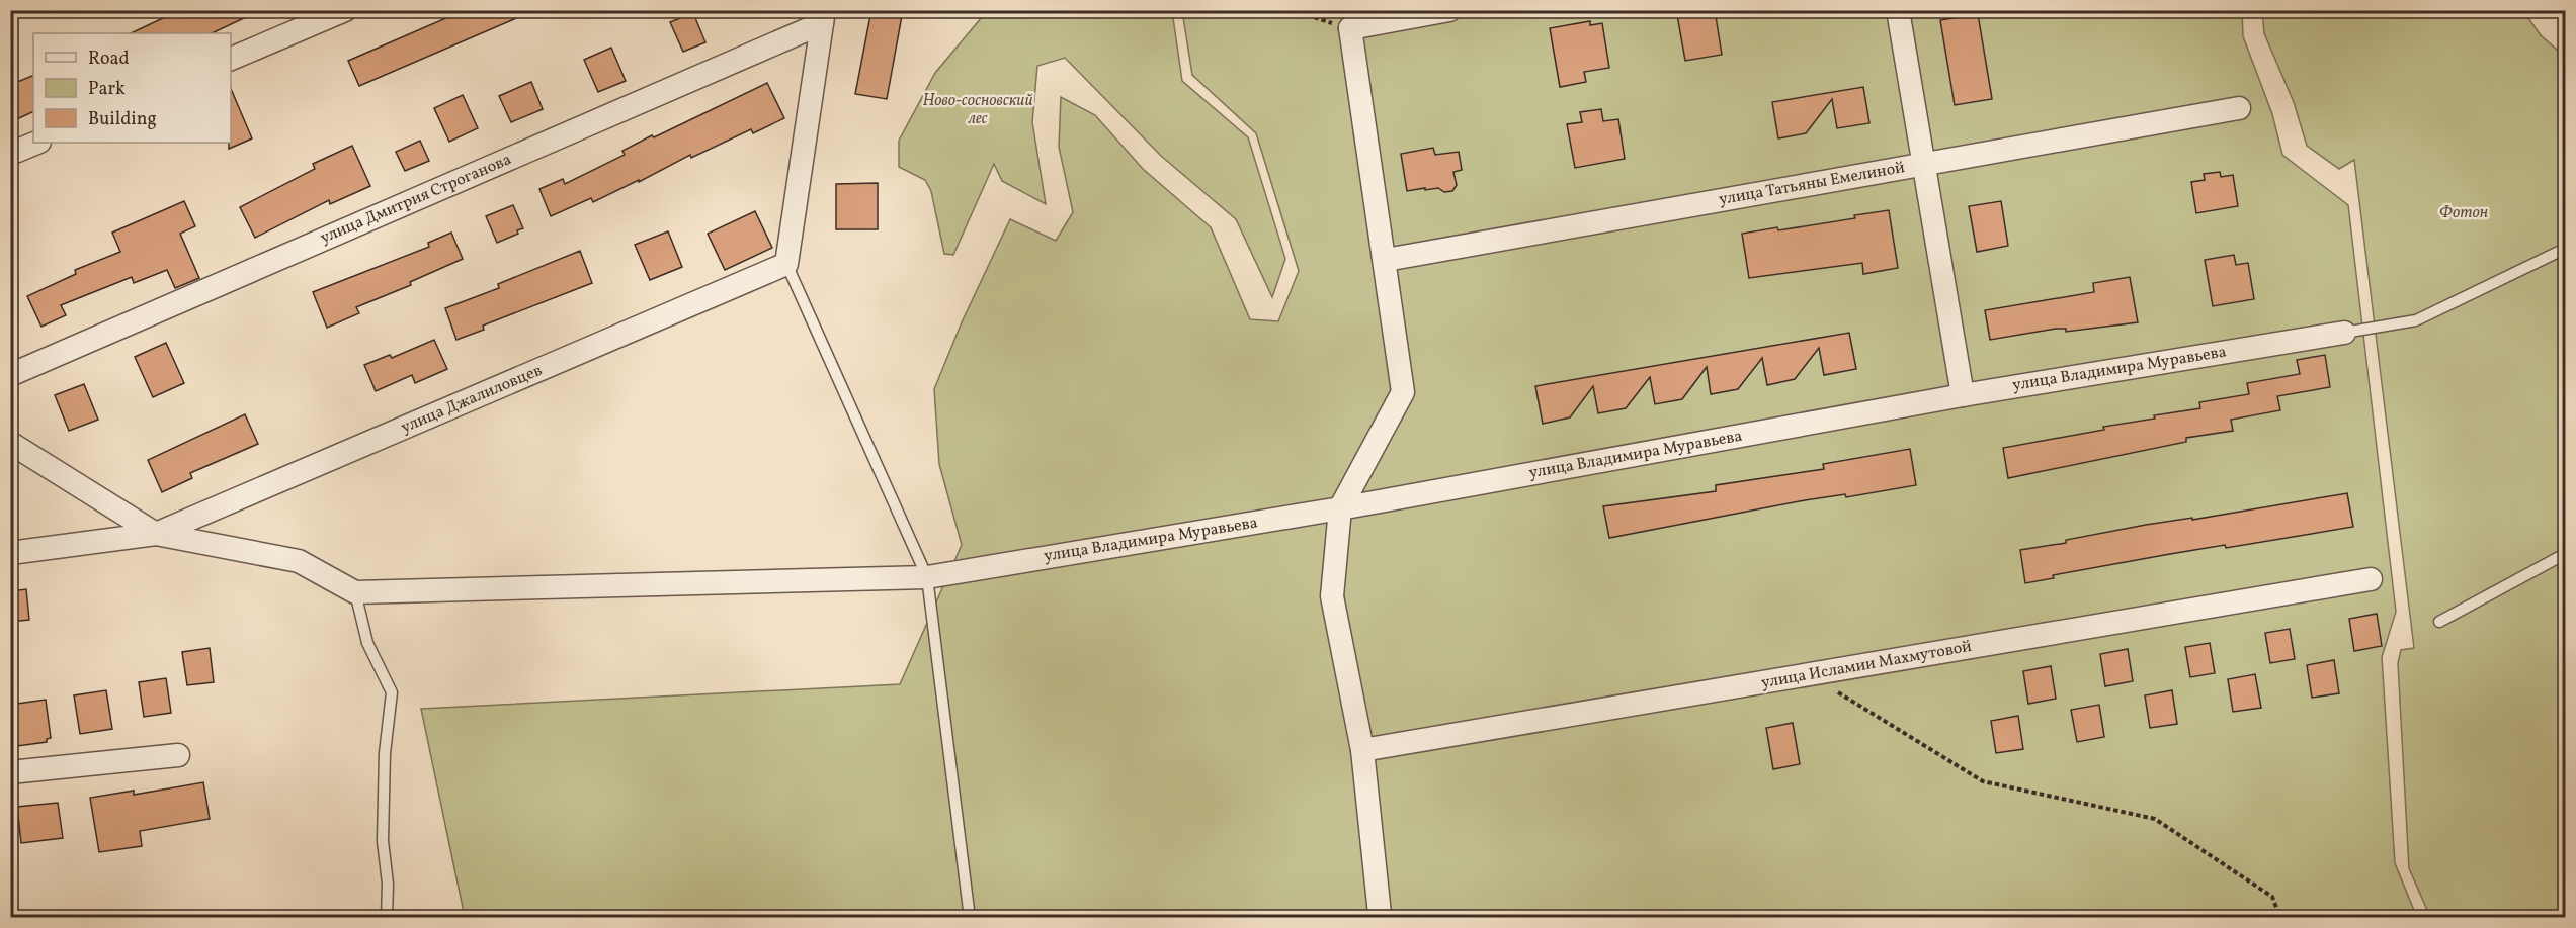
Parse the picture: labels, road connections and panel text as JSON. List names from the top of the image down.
{
  "streets": {
    "street": [
      "улица Татьяны Емелиной",
      "улица Дмитрия Строганова",
      "улица Владимира Муравьева",
      "улица Джалиловцев",
      "улица Исламии Махмутовой"
    ]
  },
  "parks": ["Ново-сосновский лес", "Фотон"],
  "legend": ["Road", "Park", "Building"]
}
